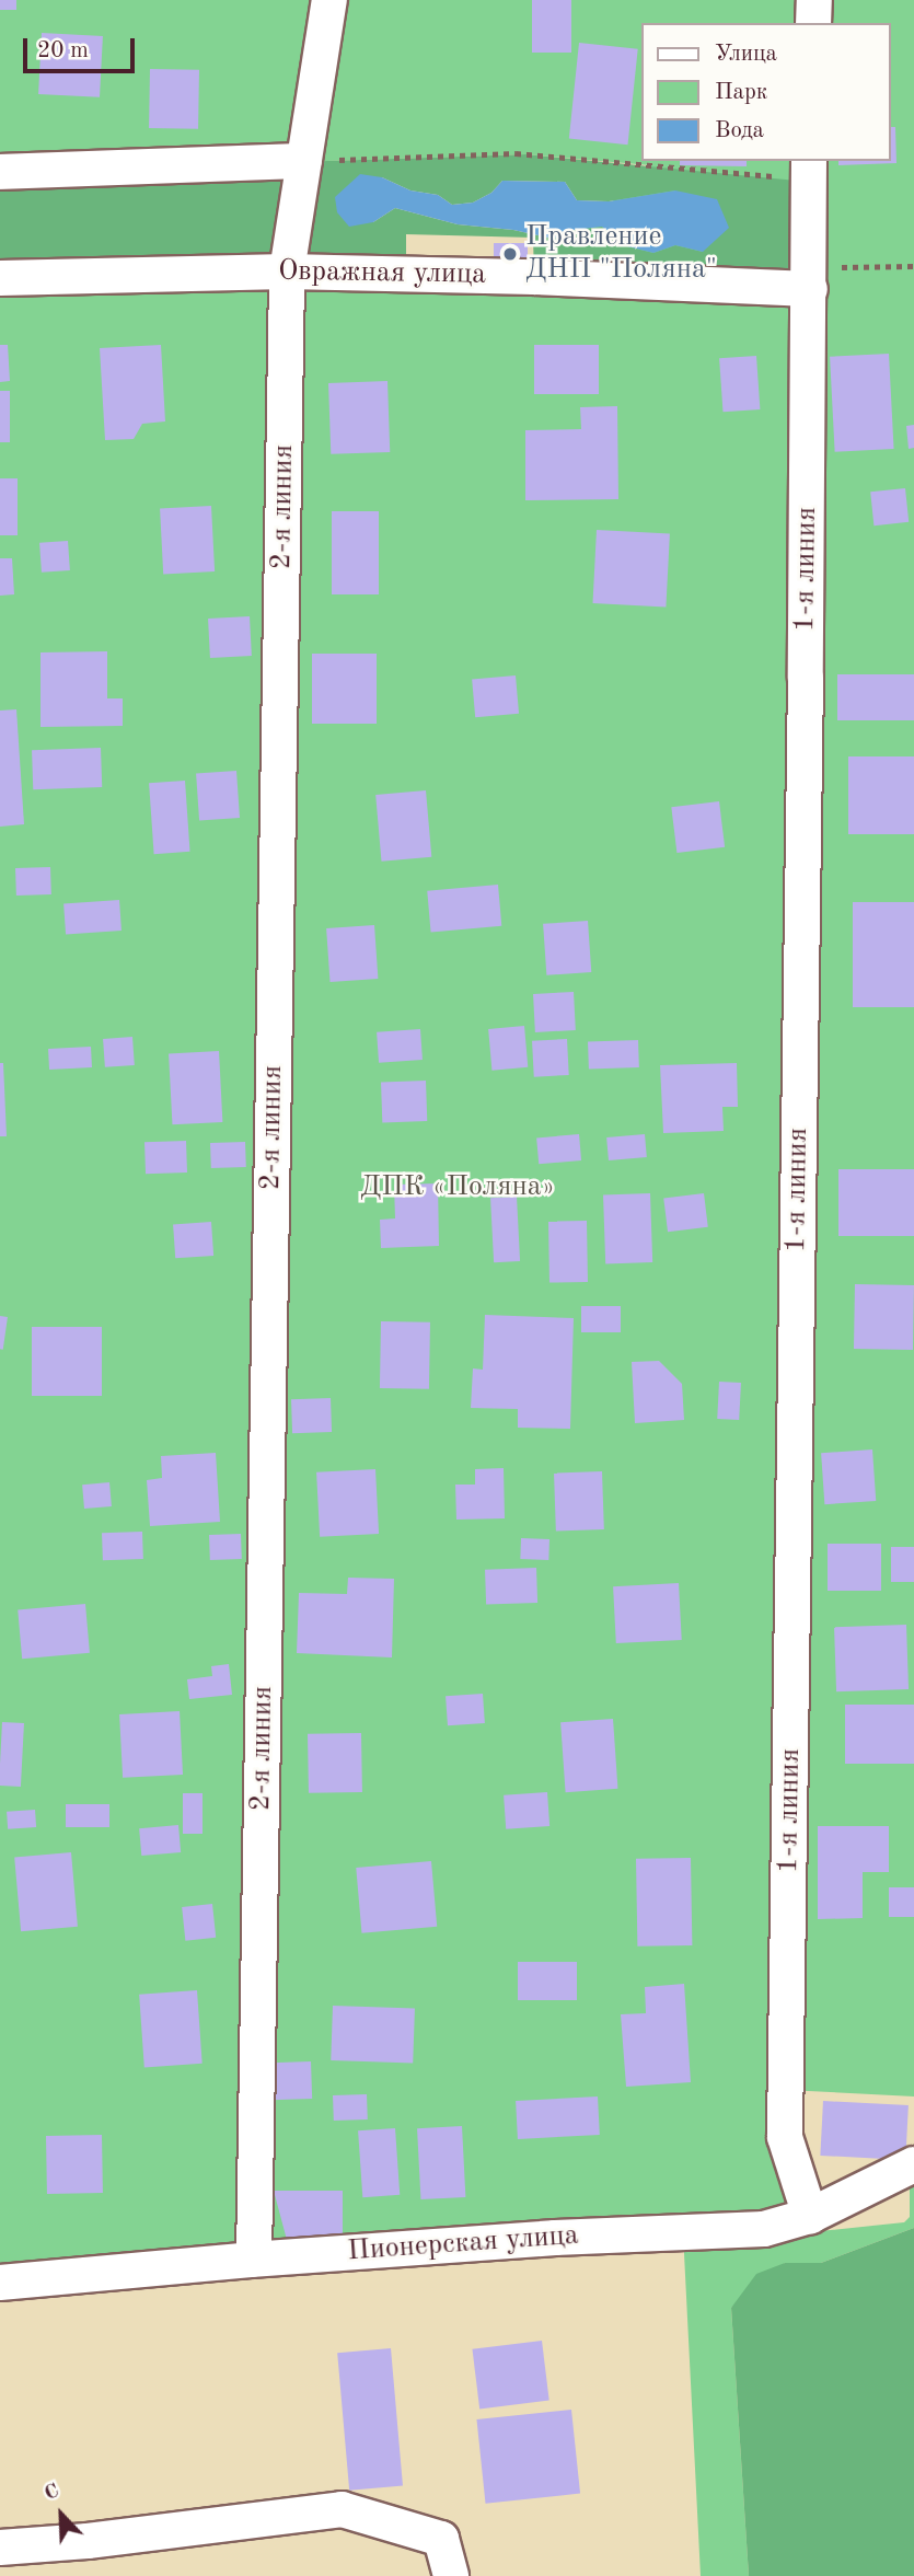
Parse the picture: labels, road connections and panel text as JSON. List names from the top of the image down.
{
  "streets": {
    "street": [
      "Овражная улица",
      "2-я линия",
      "1-я линия",
      "Пионерская улица"
    ]
  },
  "crossings": [
    ["Овражная улица", "2-я линия"],
    ["Овражная улица", "1-я линия"],
    ["2-я линия", "Пионерская улица"],
    ["1-я линия", "Пионерская улица"]
  ],
  "parks": ["ДПК «Поляна»"],
  "places": ["Правление ДНП \"Поляна\""],
  "legend": ["Улица", "Парк", "Вода"],
  "scale_bar": "20 m",
  "north": "top left"
}
